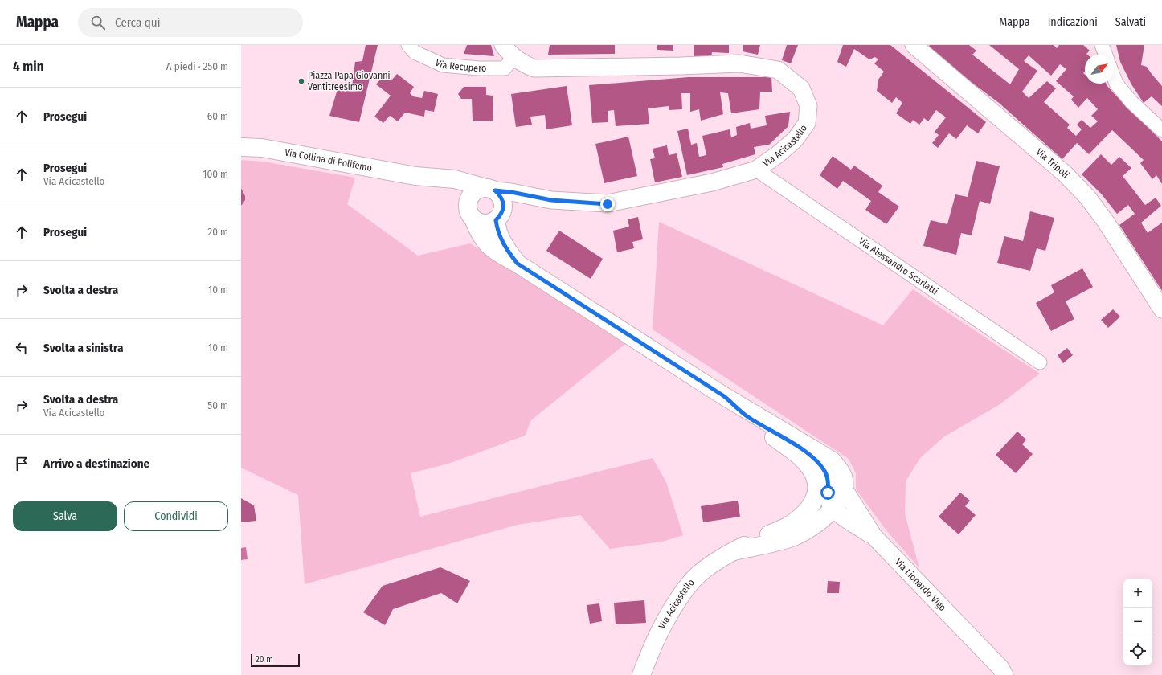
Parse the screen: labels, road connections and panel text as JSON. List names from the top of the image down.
{
  "streets": {
    "main road": ["Via Acicastello", "Via Collina di Polifemo"],
    "street": [
      "Via Recupero",
      "Via Tripoli",
      "Via Alessandro Scarlatti",
      "Via Lionardo Vigo"
    ]
  },
  "crossings": [
    ["Via Recupero", "Via Acicastello"],
    ["Via Acicastello", "Via Alessandro Scarlatti"]
  ],
  "places": ["Piazza Papa Giovanni Ventitreesimo"],
  "scale_bar": "20 m",
  "north": "top right",
  "page": {
    "header": "Mappa",
    "search": "Cerca qui",
    "nav": ["Mappa", "Indicazioni", "Salvati"],
    "heading": ["4 min", "A piedi · 250 m"],
    "list": [
      ["Prosegui", "60 m"],
      ["Prosegui", "Via Acicastello", "100 m"],
      ["Prosegui", "20 m"],
      ["Svolta a destra", "10 m"],
      ["Svolta a sinistra", "10 m"],
      ["Svolta a destra", "Via Acicastello", "50 m"],
      "Arrivo a destinazione"
    ],
    "buttons": ["Salva", "Condividi"],
    "map_buttons": ["+", "−"],
    "scale": "20 m"
  }
}
